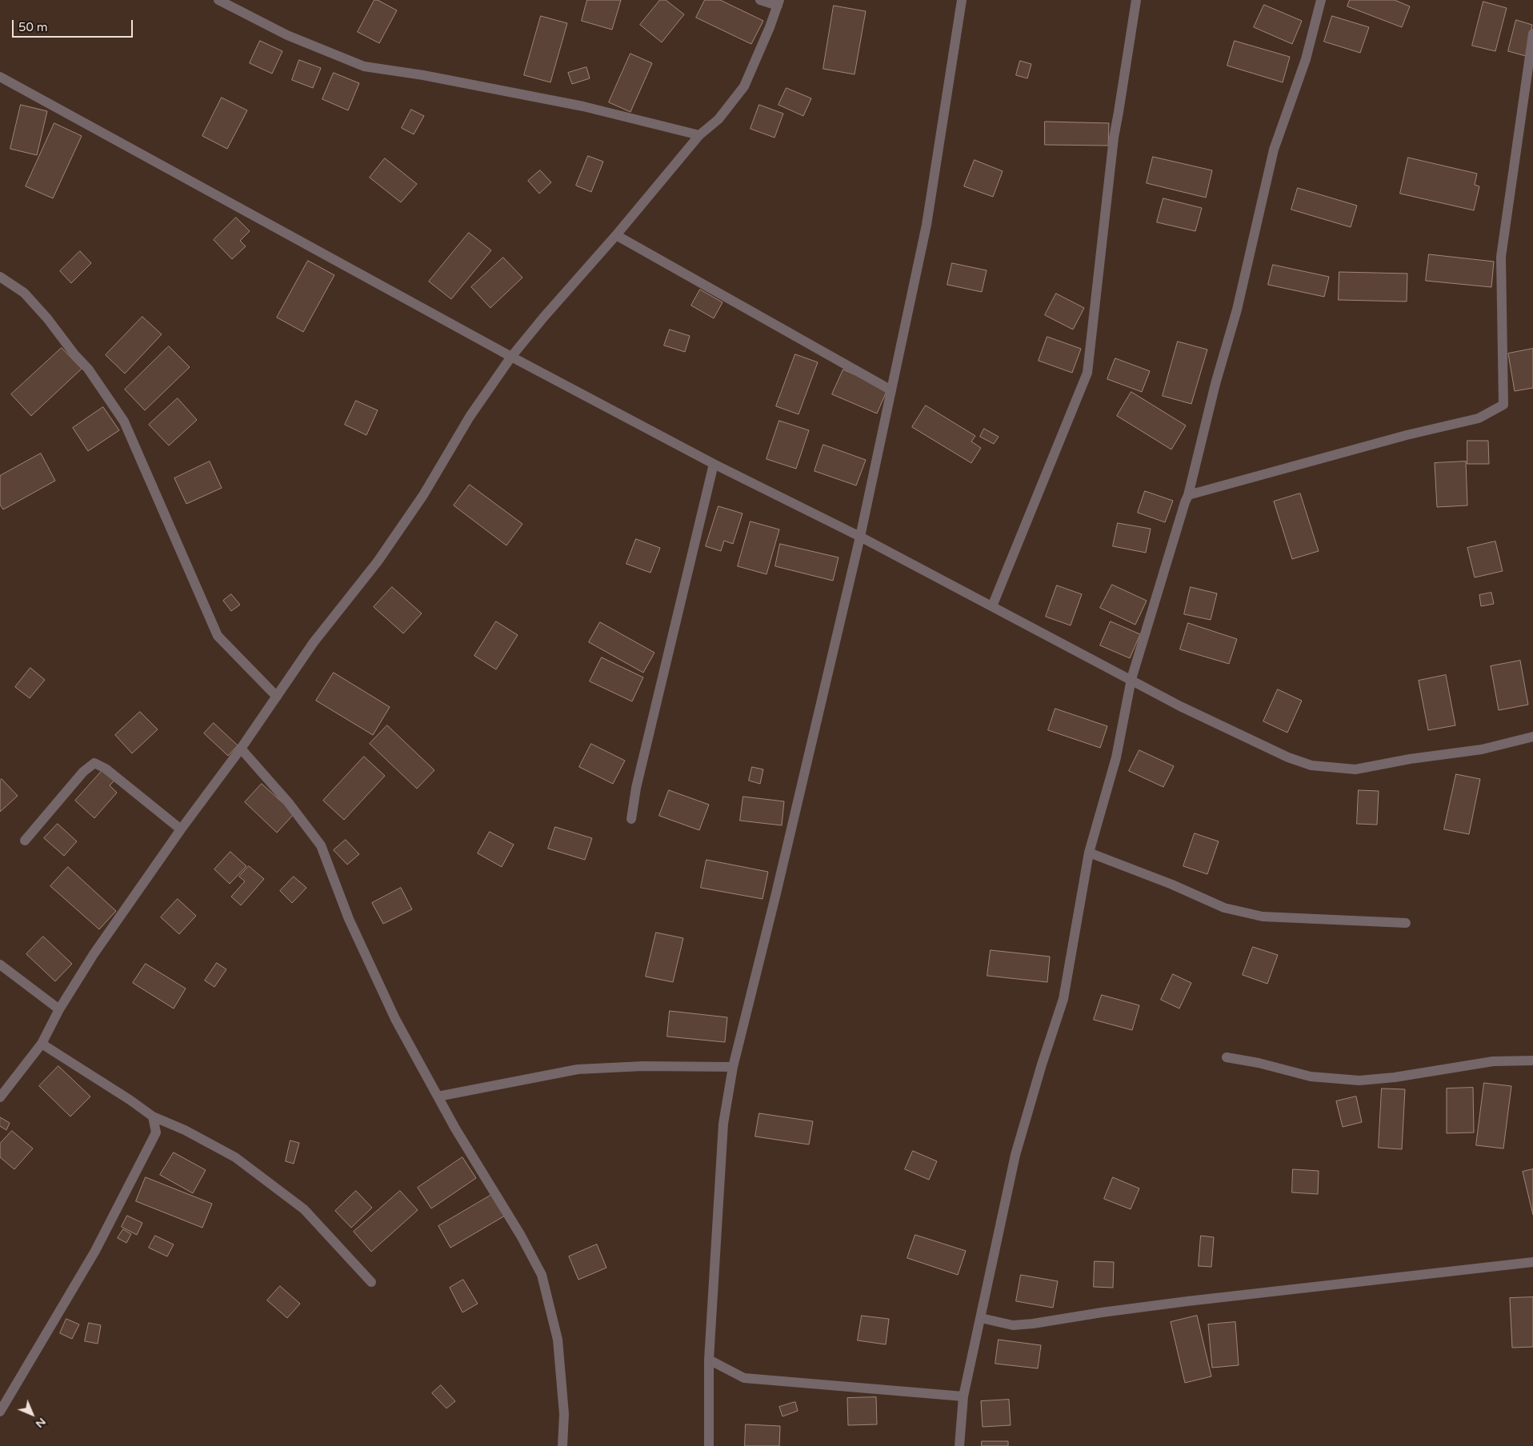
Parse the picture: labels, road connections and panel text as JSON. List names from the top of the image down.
{
  "scale_bar": "50 m",
  "north": "bottom right"
}
